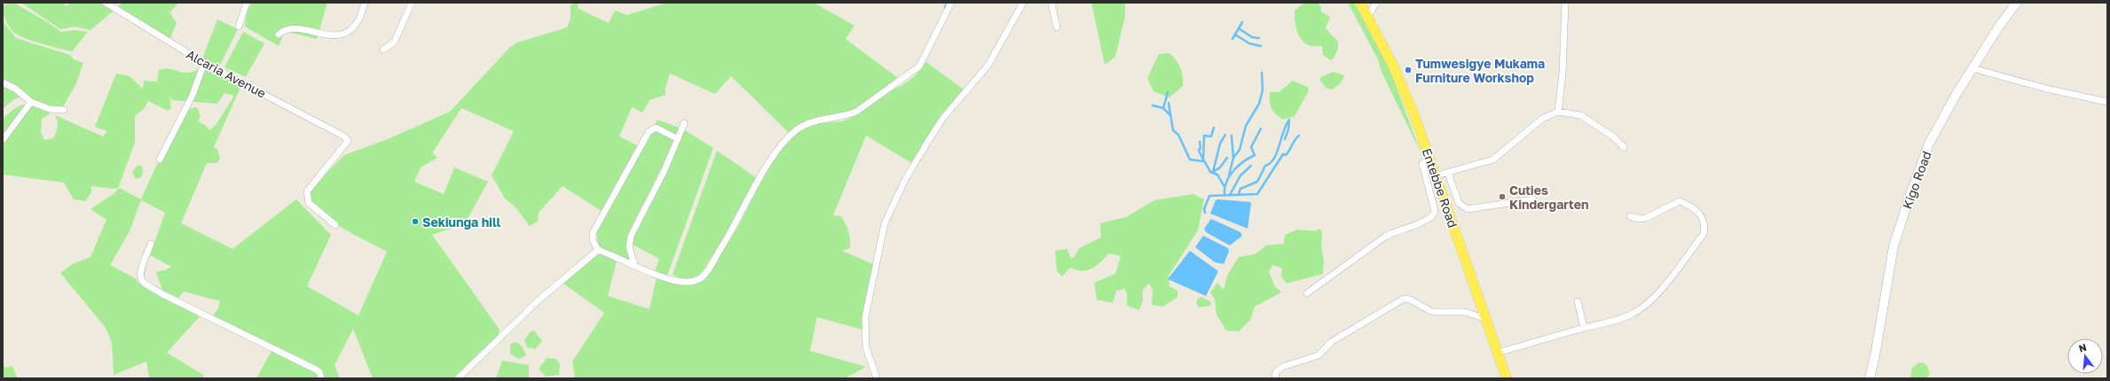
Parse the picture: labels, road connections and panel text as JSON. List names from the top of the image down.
{
  "streets": {
    "main road": ["Entebbe Road"],
    "street": ["Alcaria Avenue", "Kigo Road"]
  },
  "places": ["Tumwesigye Mukama Furniture Workshop", "Cuties Kindergarten", "Sekiunga hill"],
  "north": "top"
}
